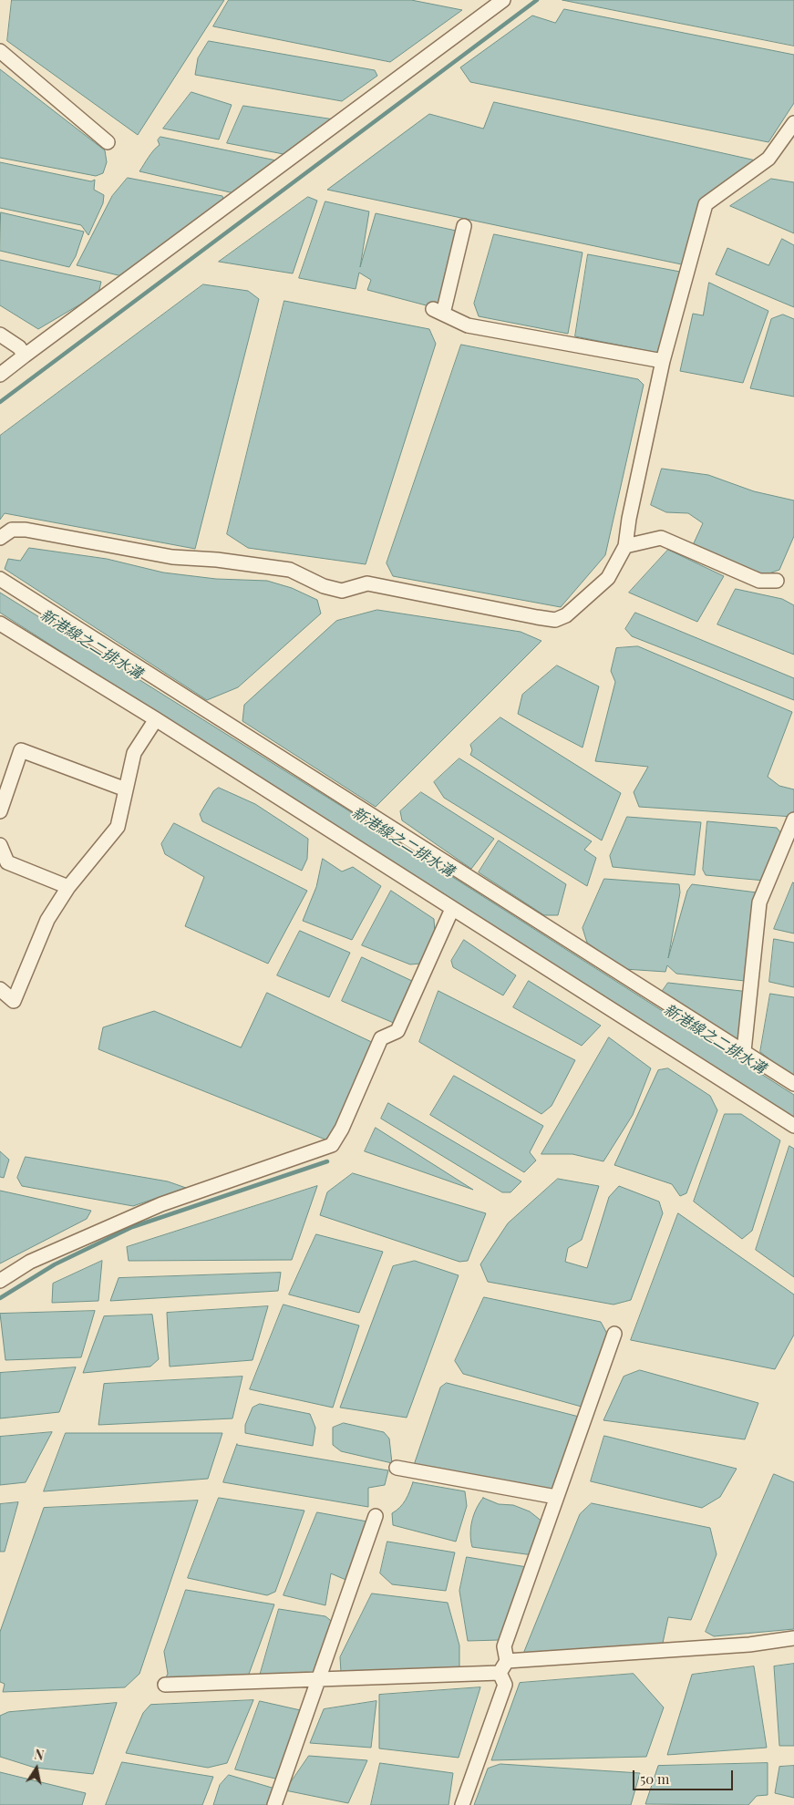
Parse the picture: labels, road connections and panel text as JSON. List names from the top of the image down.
{
  "water": ["新港線之二排水溝"],
  "scale_bar": "50 m",
  "north": "top"
}
